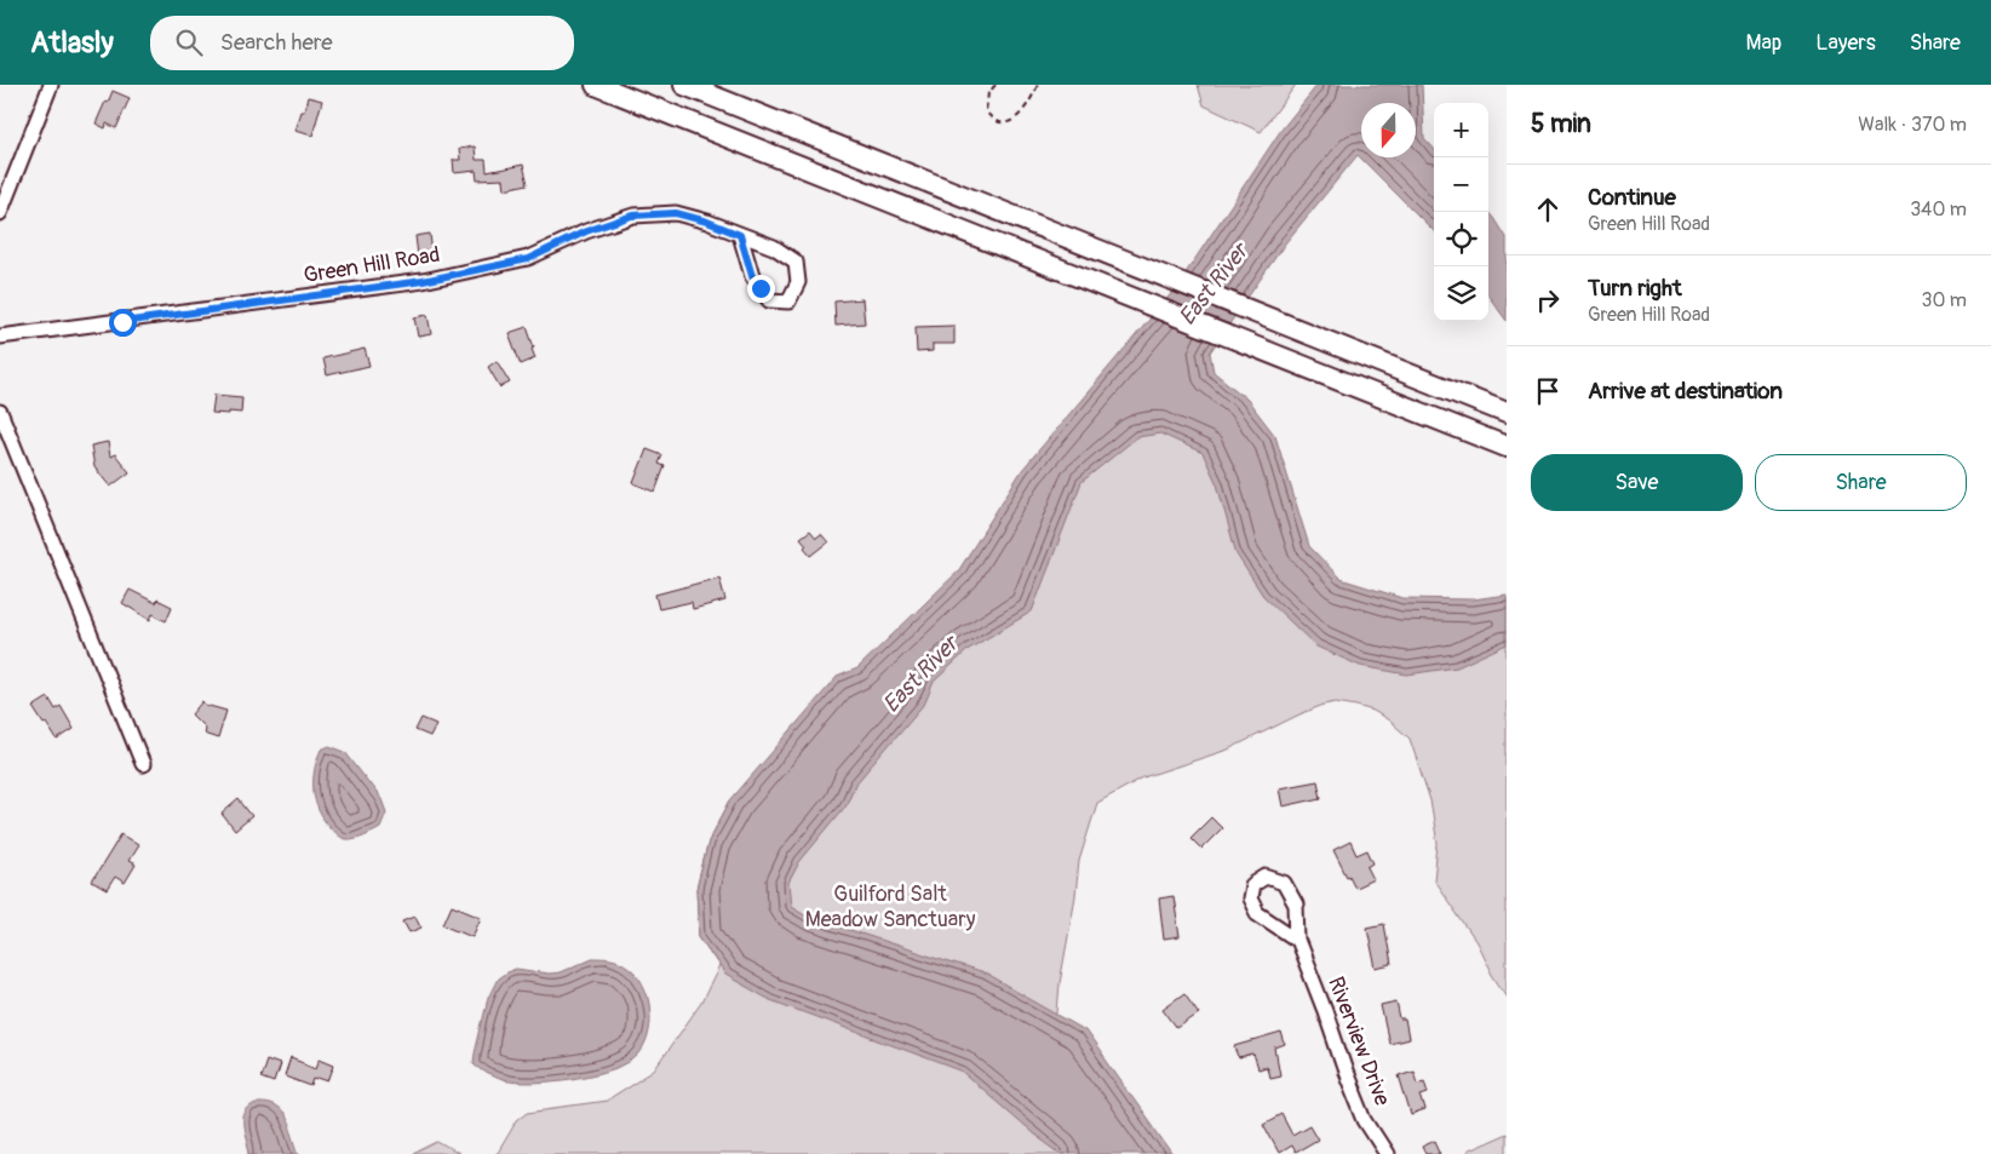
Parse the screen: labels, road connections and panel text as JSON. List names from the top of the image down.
{
  "streets": {
    "street": ["Green Hill Road", "Riverview Drive"]
  },
  "water": ["East River"],
  "parks": ["Guilford Salt Meadow Sanctuary"],
  "north": "bottom",
  "page": {
    "header": "Atlasly",
    "search": "Search here",
    "nav": ["Map", "Layers", "Share"],
    "heading": ["5 min", "Walk · 370 m"],
    "map_buttons": ["+", "−"],
    "list": [
      ["Continue", "Green Hill Road", "340 m"],
      ["Turn right", "Green Hill Road", "30 m"],
      "Arrive at destination"
    ],
    "buttons": ["Save", "Share"]
  }
}
